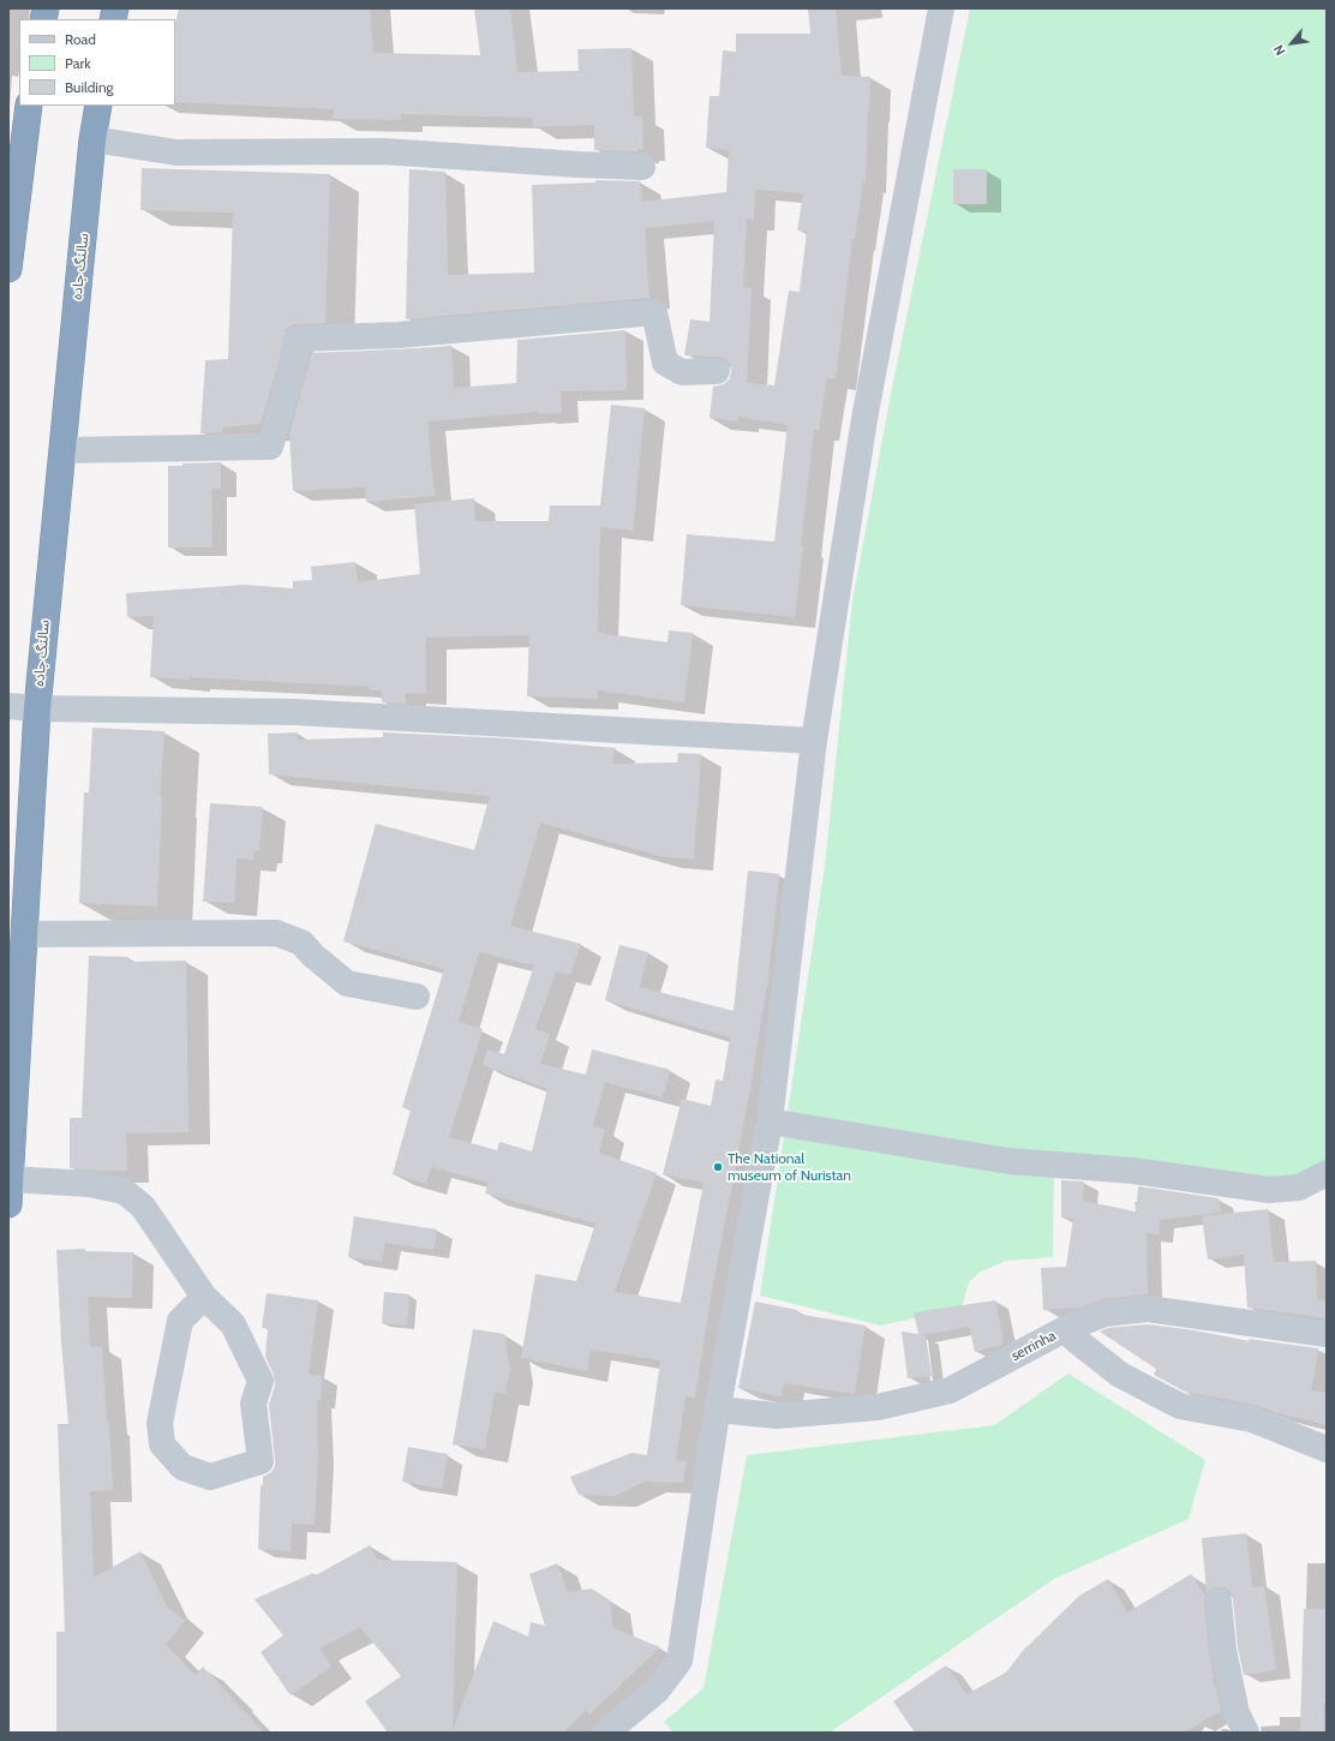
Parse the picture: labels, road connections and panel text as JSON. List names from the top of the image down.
{
  "streets": {
    "highway": ["سالنگ جاده"],
    "street": ["serrinha"]
  },
  "places": ["The National museum of Nuristan"],
  "legend": ["Road", "Park", "Building"],
  "north": "bottom left"
}
